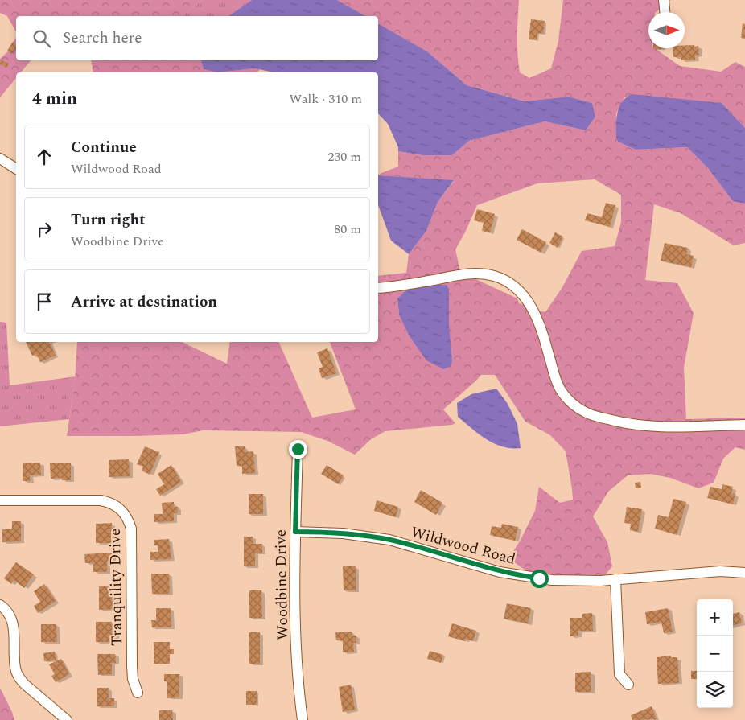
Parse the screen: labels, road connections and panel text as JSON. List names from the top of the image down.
{
  "streets": {
    "street": ["Wildwood Road", "Woodbine Drive", "Tranquility Drive"]
  },
  "crossings": [
    ["Wildwood Road", "Woodbine Drive"]
  ],
  "north": "right",
  "page": {
    "search": "Search here",
    "heading": ["4 min", "Walk · 310 m"],
    "list": [
      ["Continue", "Wildwood Road", "230 m"],
      ["Turn right", "Woodbine Drive", "80 m"],
      "Arrive at destination"
    ],
    "map_buttons": ["+", "−"]
  }
}
